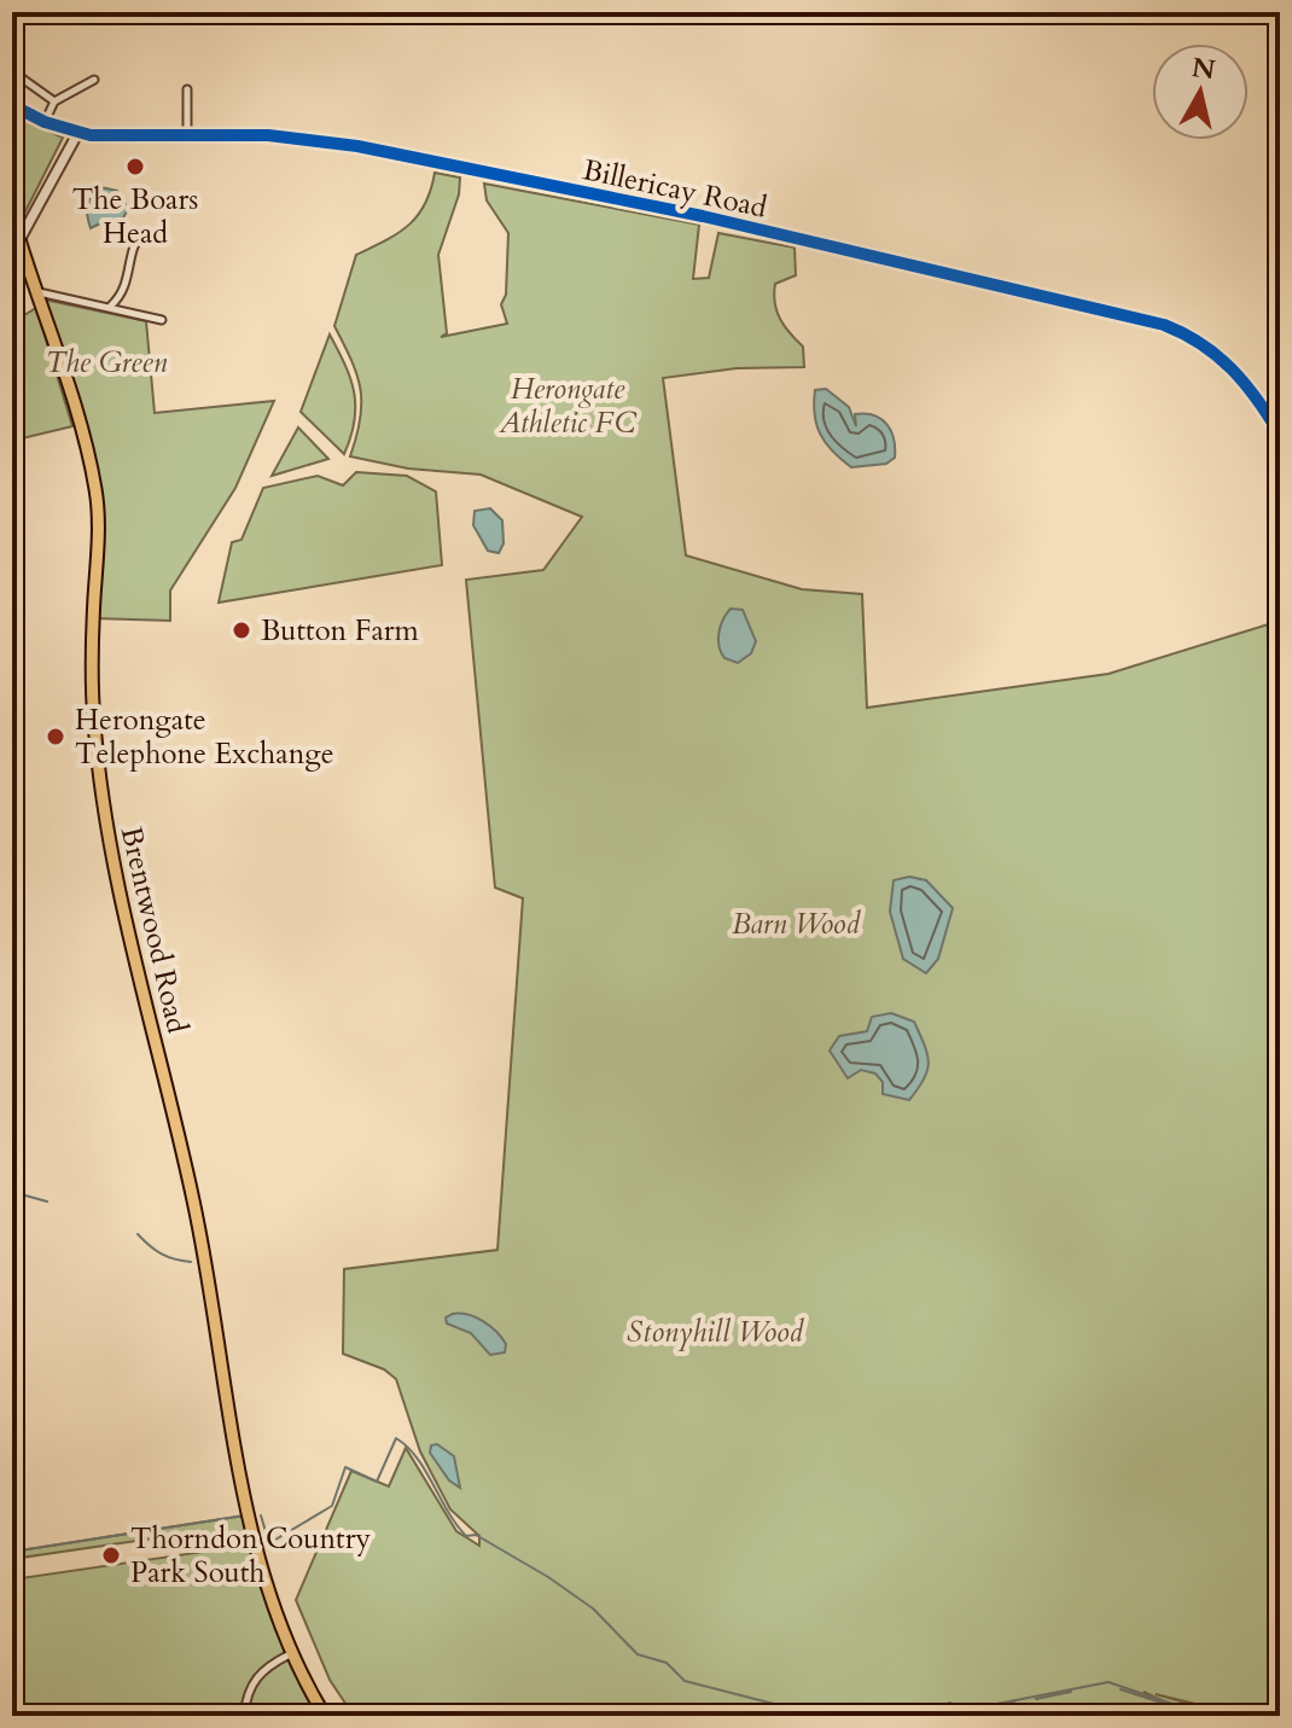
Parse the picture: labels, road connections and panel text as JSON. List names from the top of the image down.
{
  "streets": {
    "main road": ["Brentwood Road"],
    "street": ["Billericay Road"]
  },
  "parks": [
    "The Green",
    "Herongate Athletic FC",
    "Barn Wood",
    "Stonyhill Wood"
  ],
  "places": [
    "The Boars Head",
    "Button Farm",
    "Herongate Telephone Exchange",
    "Thorndon Country Park South"
  ],
  "north": "top"
}
